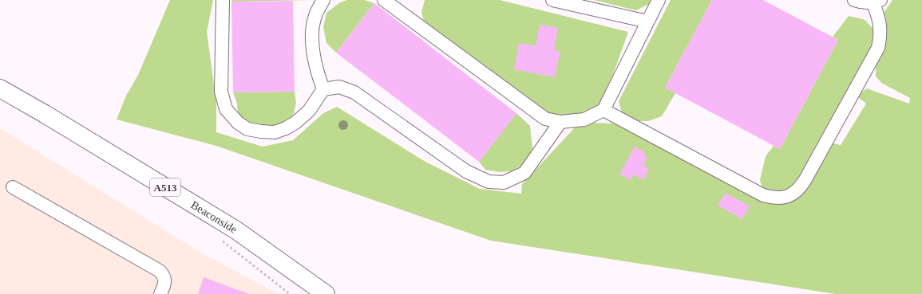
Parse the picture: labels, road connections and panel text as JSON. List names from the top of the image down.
{
  "streets": {
    "highway": ["A513", "Beaconside"]
  }
}
